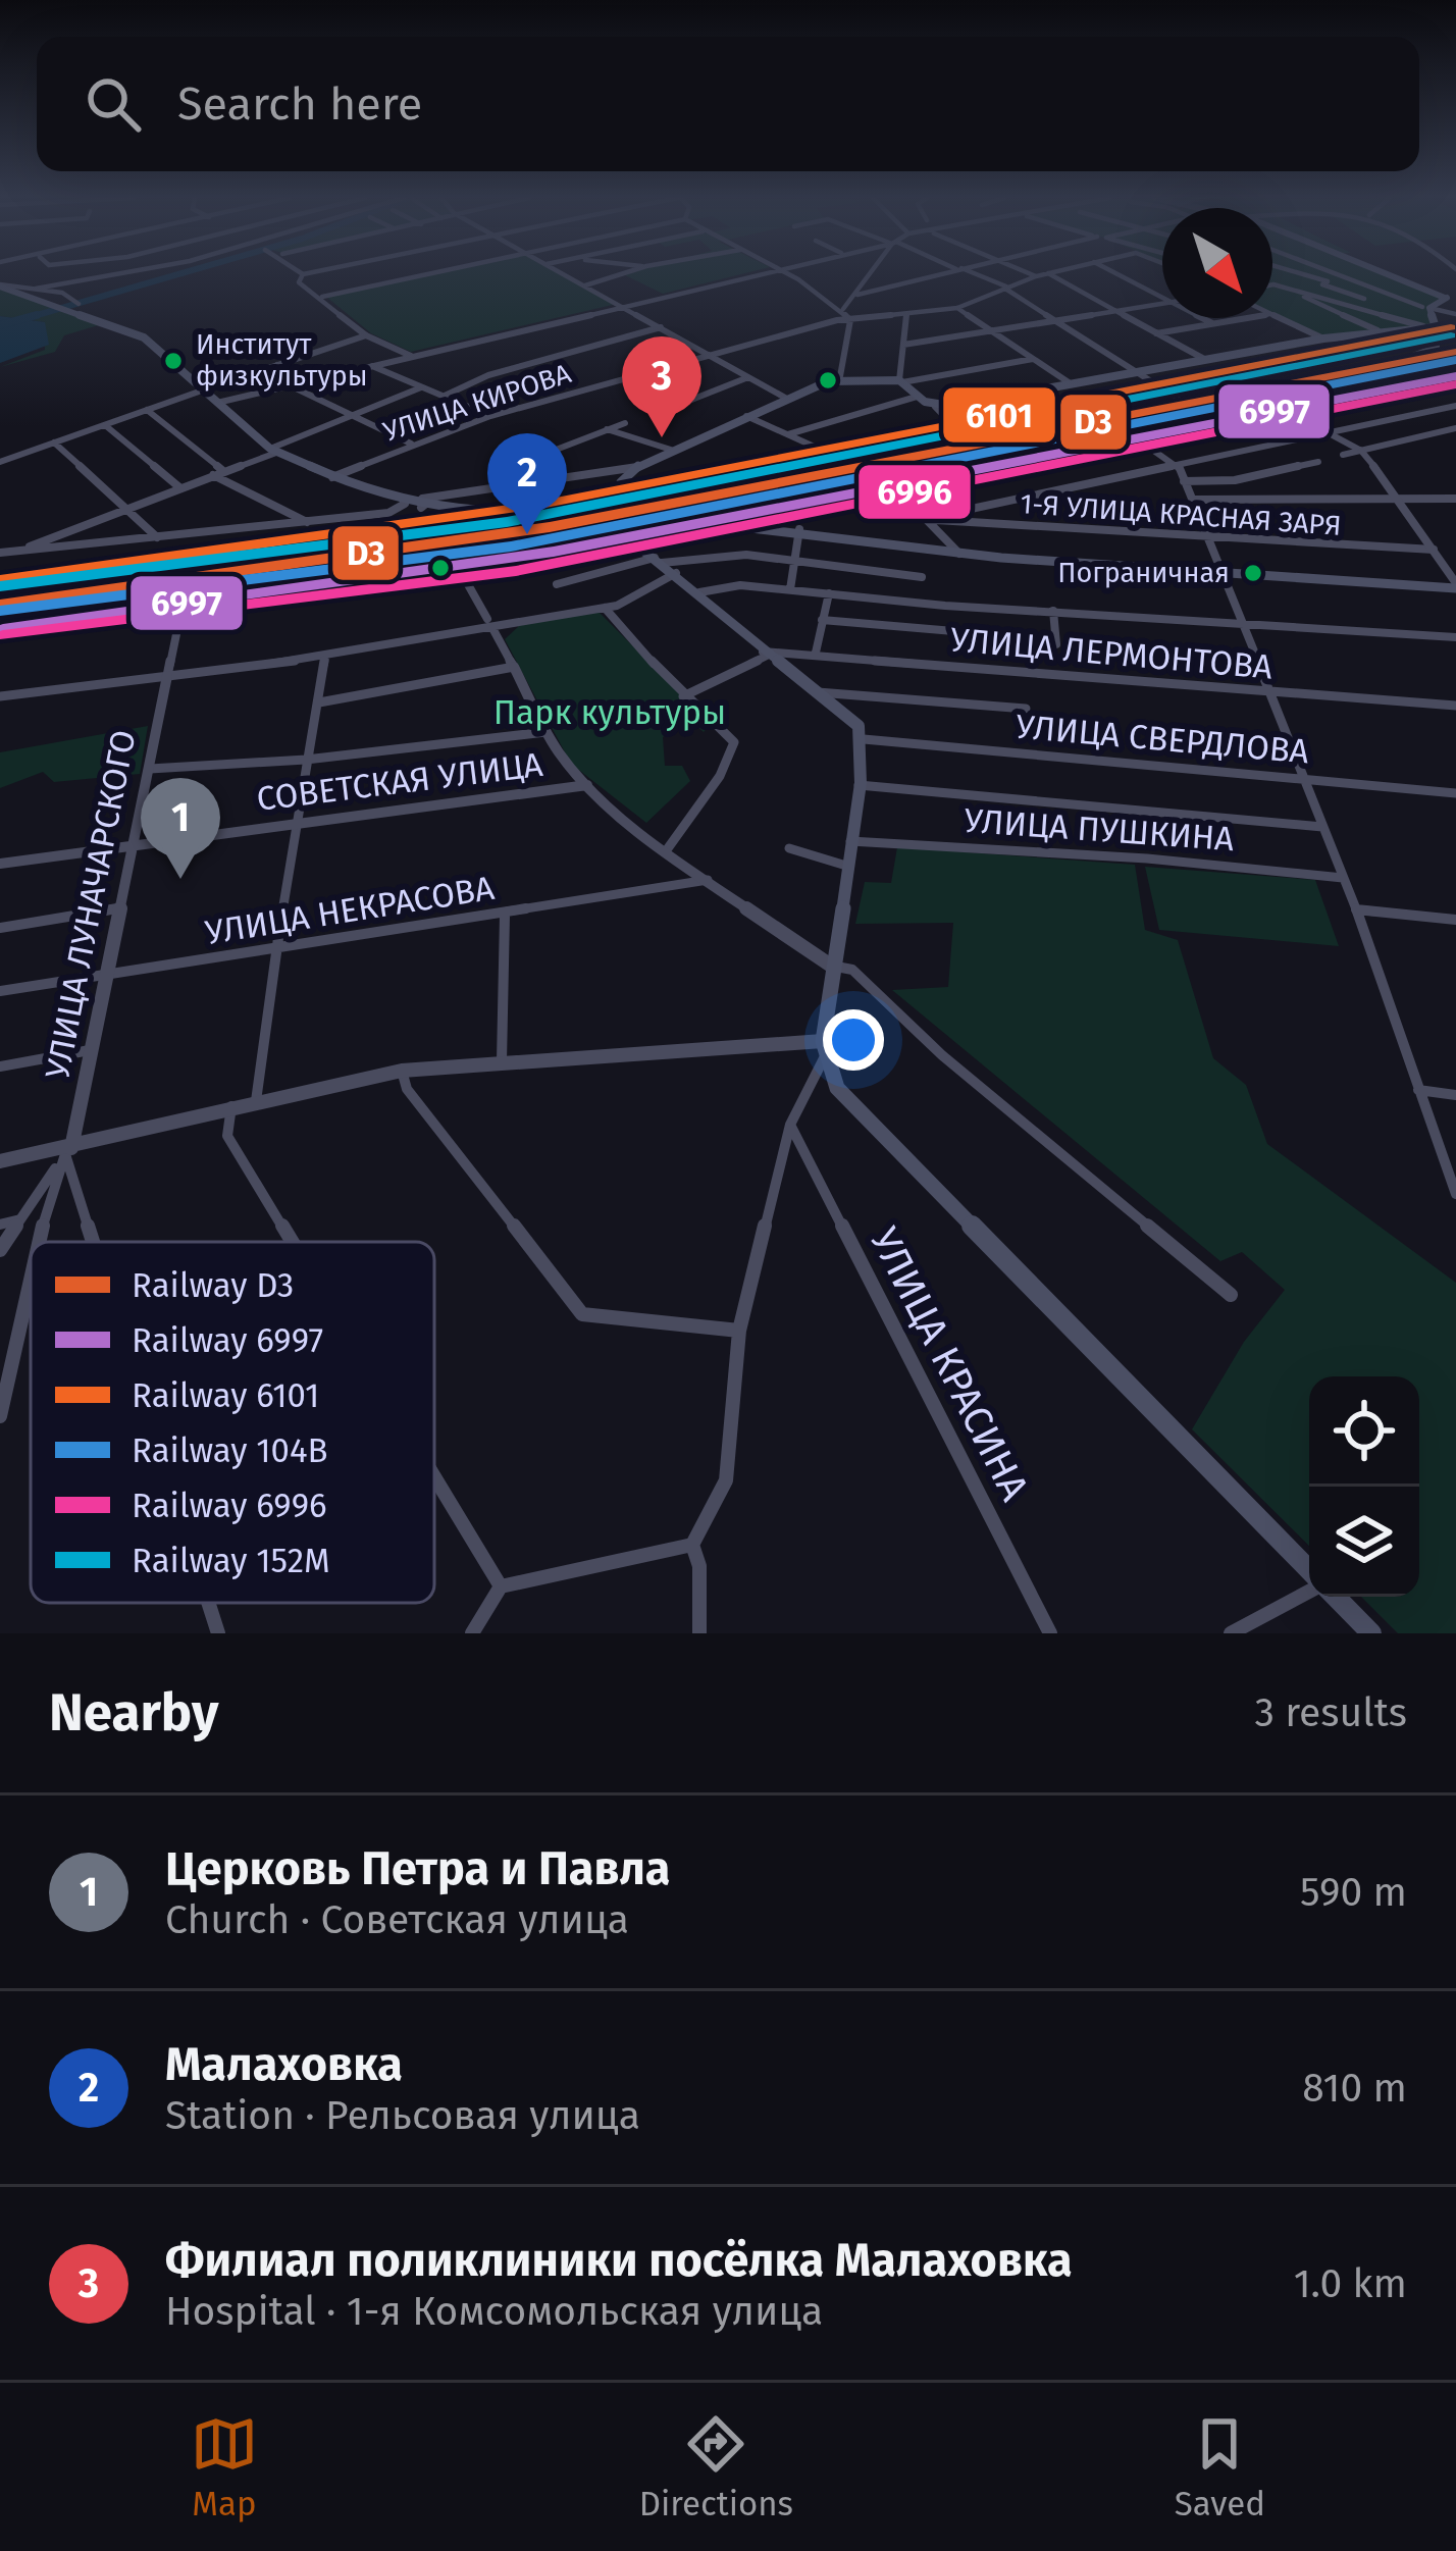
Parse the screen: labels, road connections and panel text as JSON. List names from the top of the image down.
{
  "streets": {
    "street": [
      "УЛИЦА КИРОВА",
      "1-Я УЛИЦА КРАСНАЯ ЗАРЯ",
      "УЛИЦА ЛЕРМОНТОВА",
      "УЛИЦА СВЕРДЛОВА",
      "СОВЕТСКАЯ УЛИЦА",
      "УЛИЦА ПУШКИНА",
      "УЛИЦА ЛУНАЧАРСКОГО",
      "УЛИЦА НЕКРАСОВА",
      "УЛИЦА КРАСИНА"
    ]
  },
  "crossings": [
    ["СОВЕТСКАЯ УЛИЦА", "УЛИЦА ЛУНАЧАРСКОГО"],
    ["УЛИЦА ЛУНАЧАРСКОГО", "УЛИЦА НЕКРАСОВА"]
  ],
  "parks": ["Парк культуры"],
  "places": ["Институт физкультуры", "Пограничная"],
  "lines": [
    "rail line 6101",
    "rail line 152М",
    "rail line D3",
    "rail line 104В",
    "rail line 6997",
    "rail line 6996"
  ],
  "legend": [
    "Railway D3",
    "Railway 6997",
    "Railway 6101",
    "Railway 104В",
    "Railway 6996",
    "Railway 152М"
  ],
  "north": "bottom right",
  "page": {
    "search": "Search here",
    "pins": ["3", "2", "1"],
    "heading": ["Nearby", "3 results"],
    "list": [
      {
        "mark": "1",
        "name": "Церковь Петра и Павла",
        "note": "Church · Советская улица",
        "value": "590 m"
      },
      {
        "mark": "2",
        "name": "Малаховка",
        "note": "Station · Рельсовая улица",
        "value": "810 m"
      },
      {
        "mark": "3",
        "name": "Филиал поликлиники посёлка Малаховка",
        "note": "Hospital · 1-я Комсомольская улица",
        "value": "1.0 km"
      }
    ],
    "nav": ["Map", "Directions", "Saved"]
  }
}
